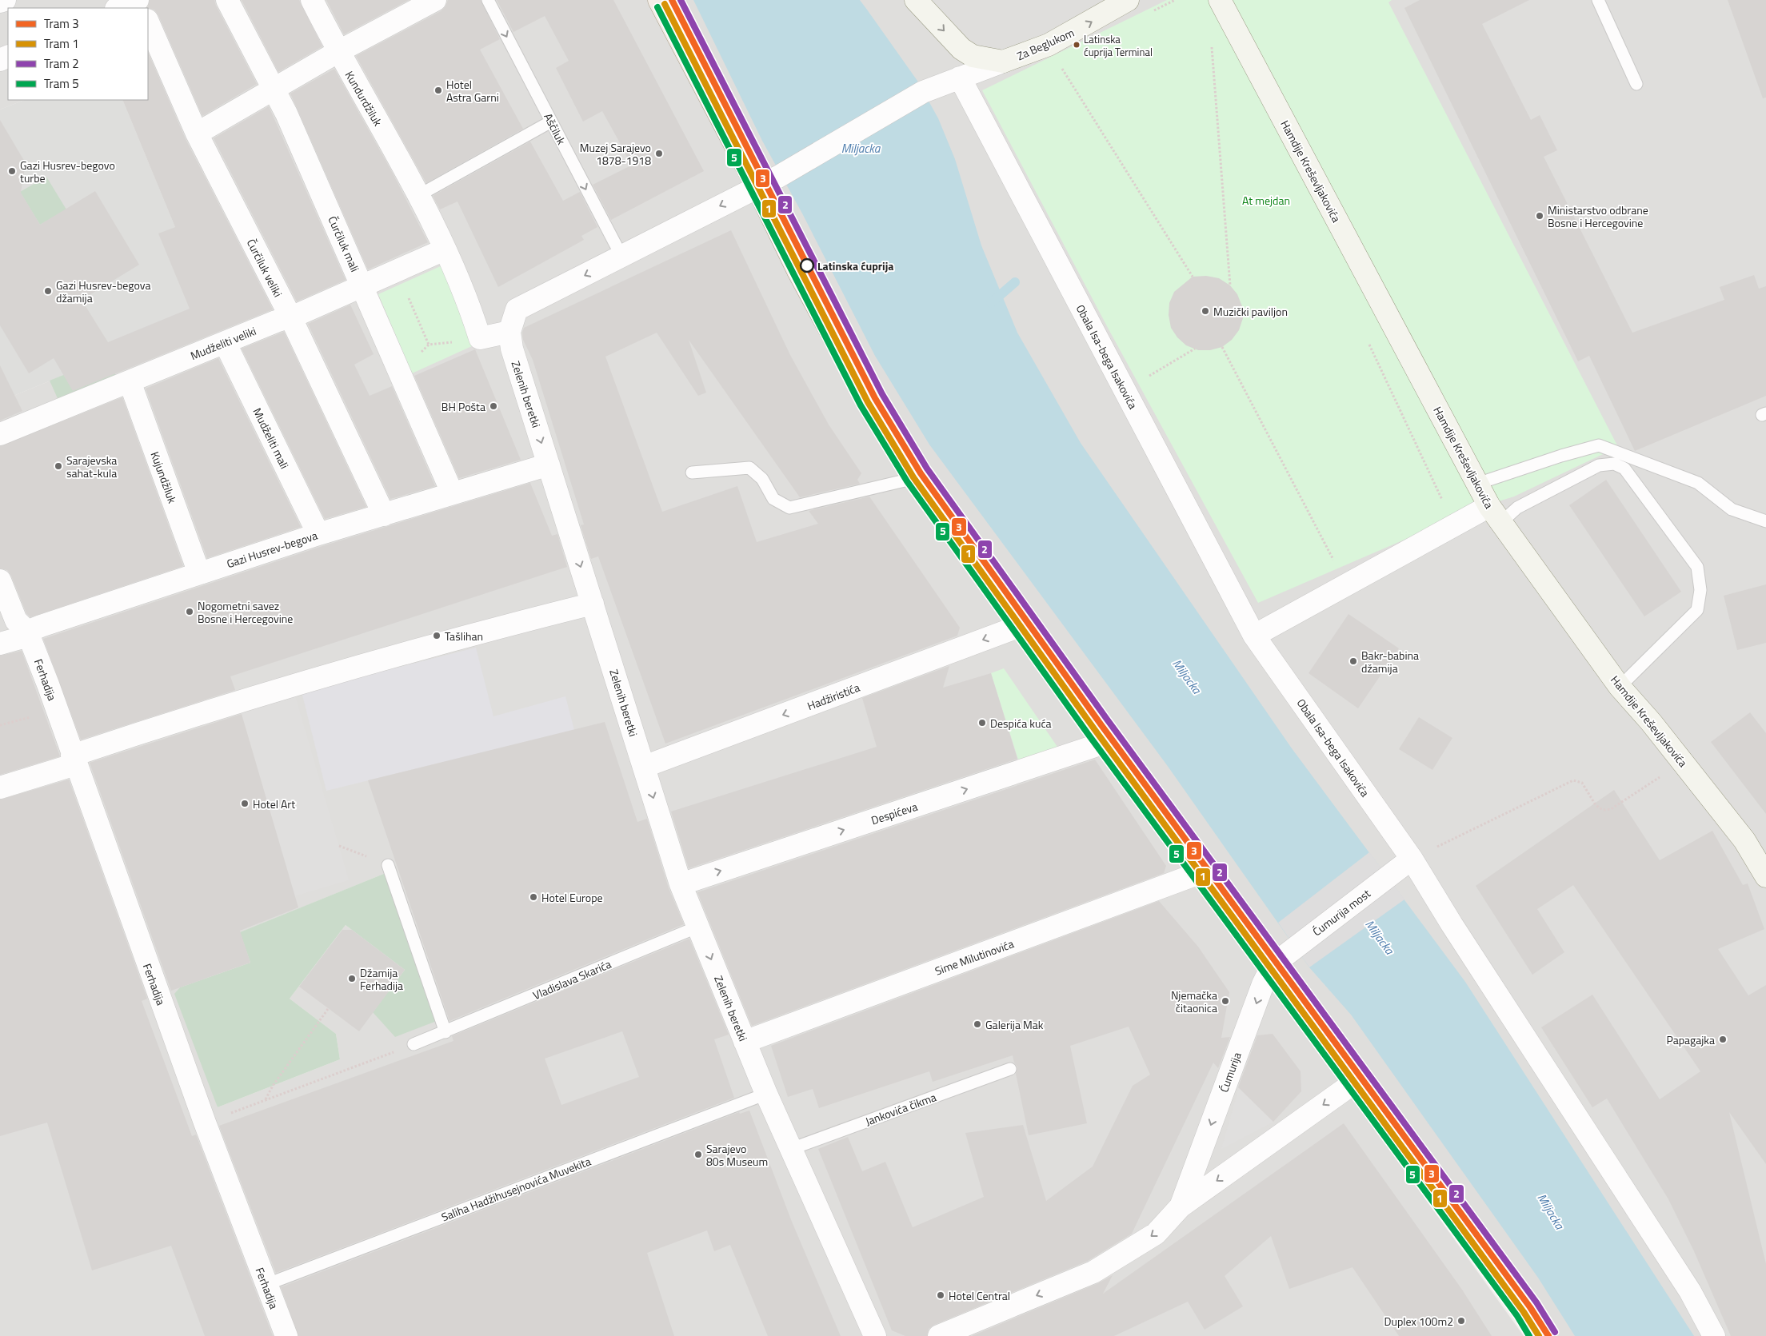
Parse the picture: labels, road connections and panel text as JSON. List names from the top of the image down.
{
  "streets": {
    "main road": ["Za Beglukom", "Hamdije Kreševljakovića"],
    "street": [
      "Kundurdžiluk",
      "Čurčiluk mali",
      "Čurčiluk veliki",
      "Mudželiti veliki",
      "Obala Isa-bega Isakovića",
      "Zelenih beretki",
      "Mudželiti mali",
      "Kujundžiluk",
      "Gazi Husrev-begova",
      "Ferhadija",
      "Hadžiristića",
      "Despićeva",
      "Ćumurija most",
      "Sime Milutinovića",
      "Ćumurija"
    ],
    "lane": [
      "Aščiluk",
      "Vladislava Skarića",
      "Jankovića čikma",
      "Saliha Hadžihusejnovića Muvekita"
    ]
  },
  "crossings": [
    ["Kundurdžiluk", "Mudželiti veliki"],
    ["Aščiluk", "Zelenih beretki"],
    ["Čurčiluk mali", "Mudželiti veliki"],
    ["Čurčiluk mali", "Gazi Husrev-begova"],
    ["Čurčiluk veliki", "Mudželiti veliki"],
    ["Čurčiluk veliki", "Gazi Husrev-begova"],
    ["Mudželiti veliki", "Mudželiti mali"],
    ["Mudželiti veliki", "Kujundžiluk"],
    ["Obala Isa-bega Isakovića", "Zelenih beretki"],
    ["Obala Isa-bega Isakovića", "Ćumurija most"],
    ["Zelenih beretki", "Gazi Husrev-begova"],
    ["Zelenih beretki", "Hadžiristića"],
    ["Zelenih beretki", "Despićeva"],
    ["Zelenih beretki", "Sime Milutinovića"],
    ["Zelenih beretki", "Vladislava Skarića"],
    ["Zelenih beretki", "Jankovića čikma"],
    ["Zelenih beretki", "Saliha Hadžihusejnovića Muvekita"],
    ["Mudželiti mali", "Gazi Husrev-begova"],
    ["Kujundžiluk", "Gazi Husrev-begova"],
    ["Gazi Husrev-begova", "Ferhadija"],
    ["Ferhadija", "Saliha Hadžihusejnovića Muvekita"],
    ["Ćumurija most", "Ćumurija"]
  ],
  "one_way": [
    "Za Beglukom",
    "Aščiluk",
    "Hadžiristića",
    "Despićeva",
    "Ćumurija"
  ],
  "water": ["Miljacka"],
  "parks": ["At mejdan"],
  "places": [
    "Latinska ćuprija Terminal",
    "Hotel Astra Garni",
    "Muzej Sarajevo 1878-1918",
    "Gazi Husrev-begovo turbe",
    "Ministarstvo odbrane Bosne i Hercegovine",
    "Latinska ćuprija",
    "Gazi Husrev-begova džamija",
    "Muzički paviljon",
    "BH Pošta",
    "Sarajevska sahat-kula",
    "Nogometni savez Bosne i Hercegovine",
    "Tašlihan",
    "Bakr-babina džamija",
    "Despića kuća",
    "Hotel Art",
    "Hotel Europe",
    "Džamija Ferhadija",
    "Njemačka čitaonica",
    "Galerija Mak",
    "Papagajka",
    "Sarajevo 80s Museum",
    "Hotel Central",
    "Duplex 100m2"
  ],
  "lines": [
    "tram line 3",
    "tram line 2",
    "tram line 1",
    "tram line 5"
  ],
  "legend": [
    "Tram 3",
    "Tram 1",
    "Tram 2",
    "Tram 5"
  ]
}
